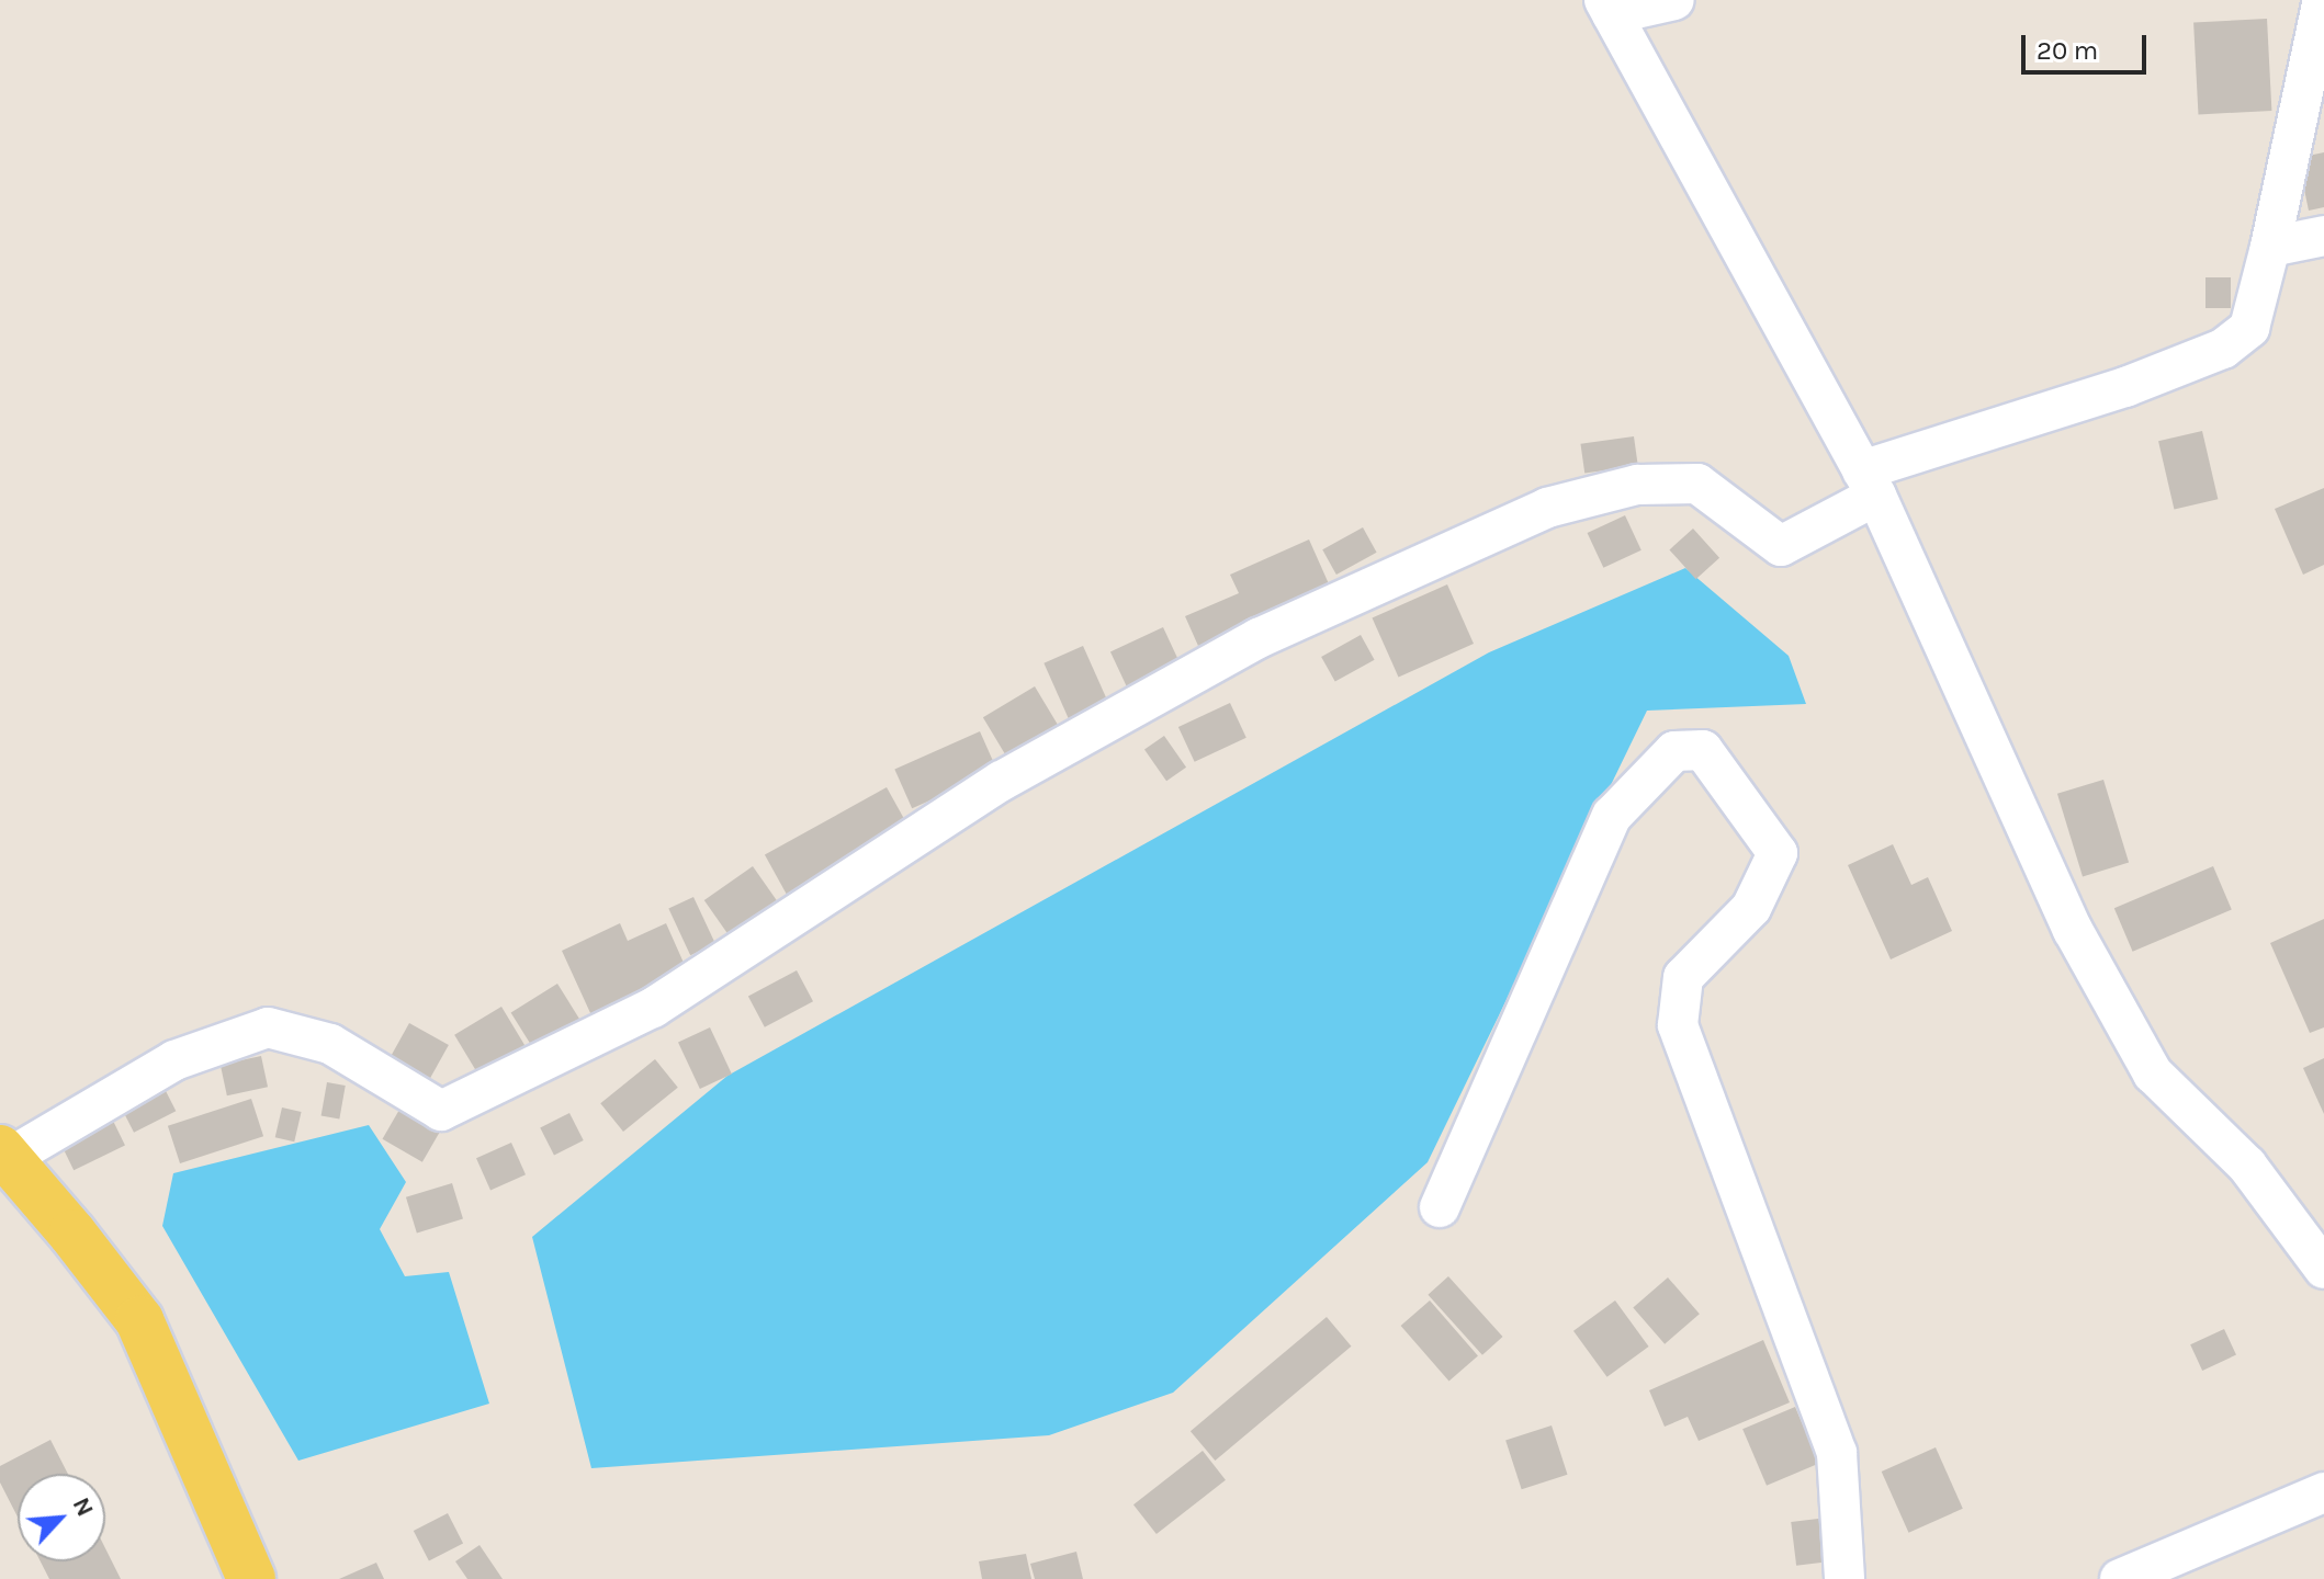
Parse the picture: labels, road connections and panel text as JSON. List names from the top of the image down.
{
  "scale_bar": "20 m",
  "north": "top right"
}
